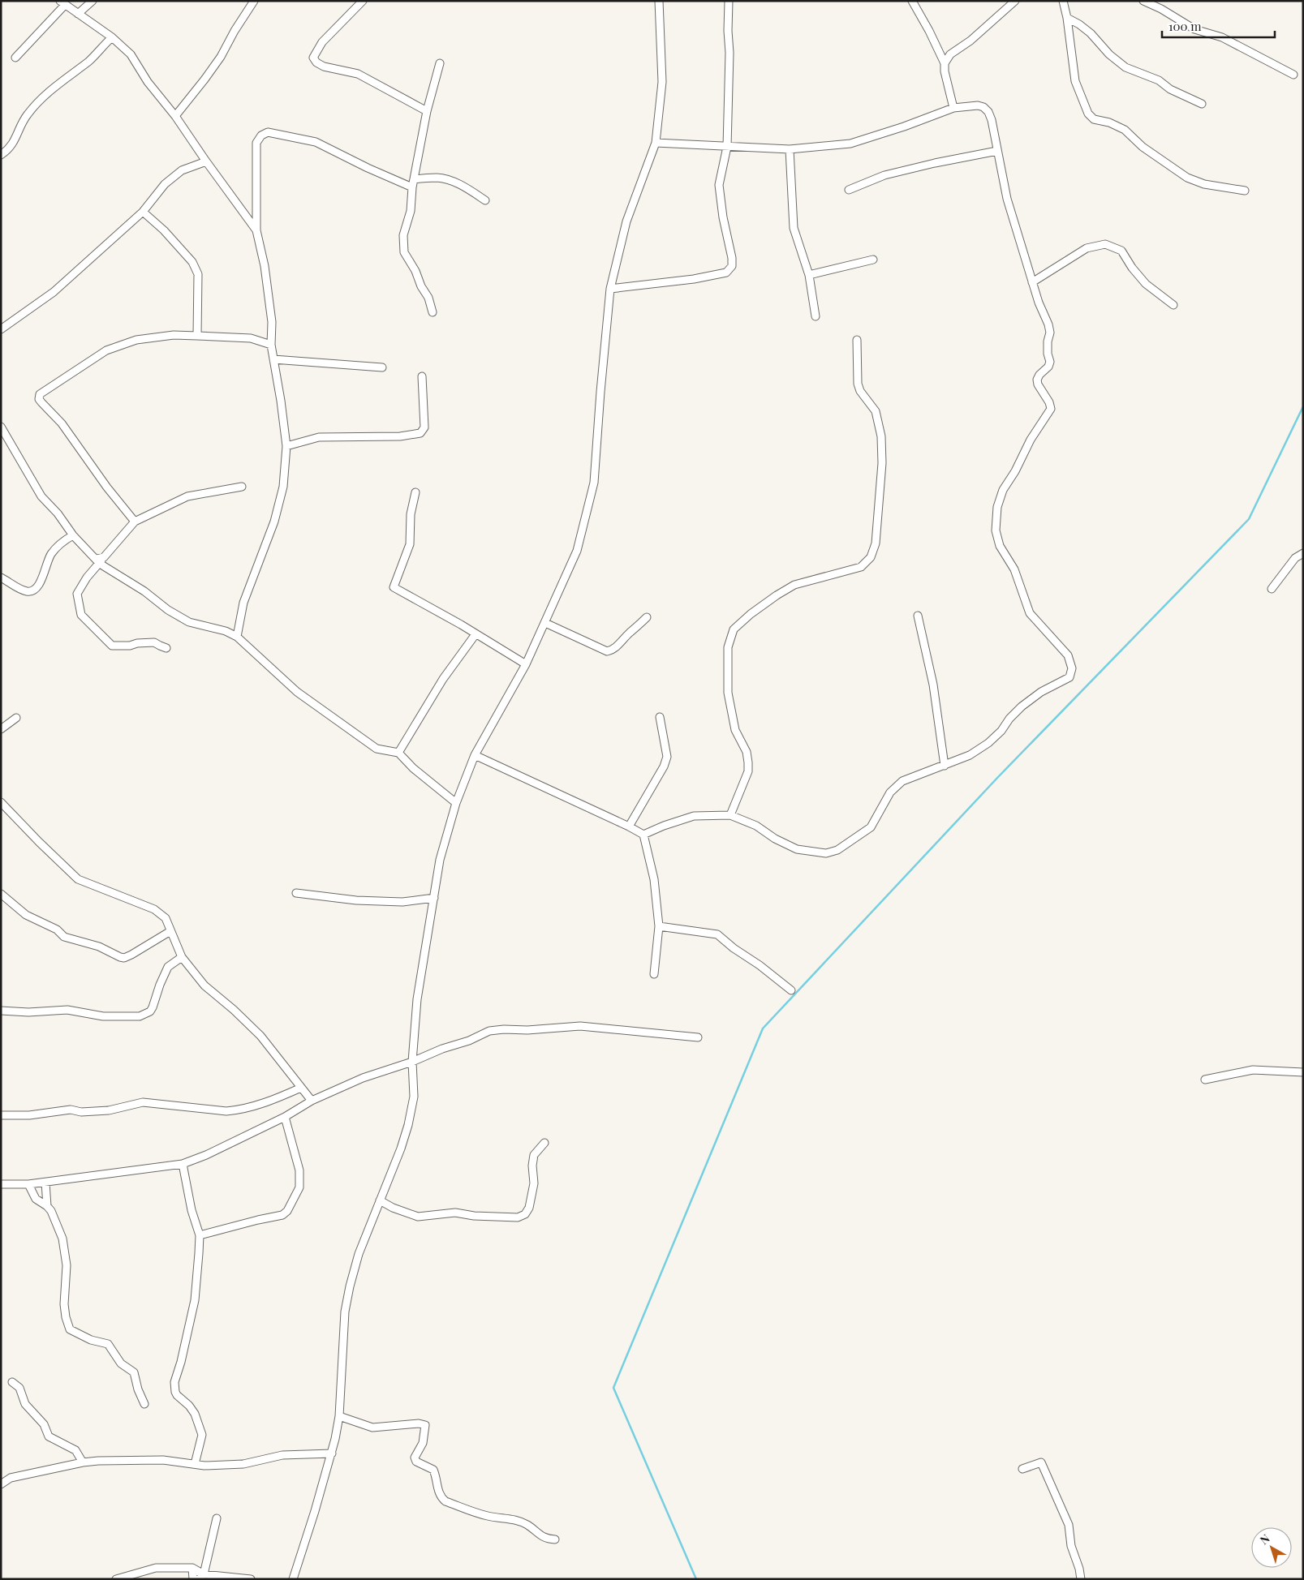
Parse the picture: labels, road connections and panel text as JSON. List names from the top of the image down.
{
  "scale_bar": "100 m",
  "north": "top left"
}
